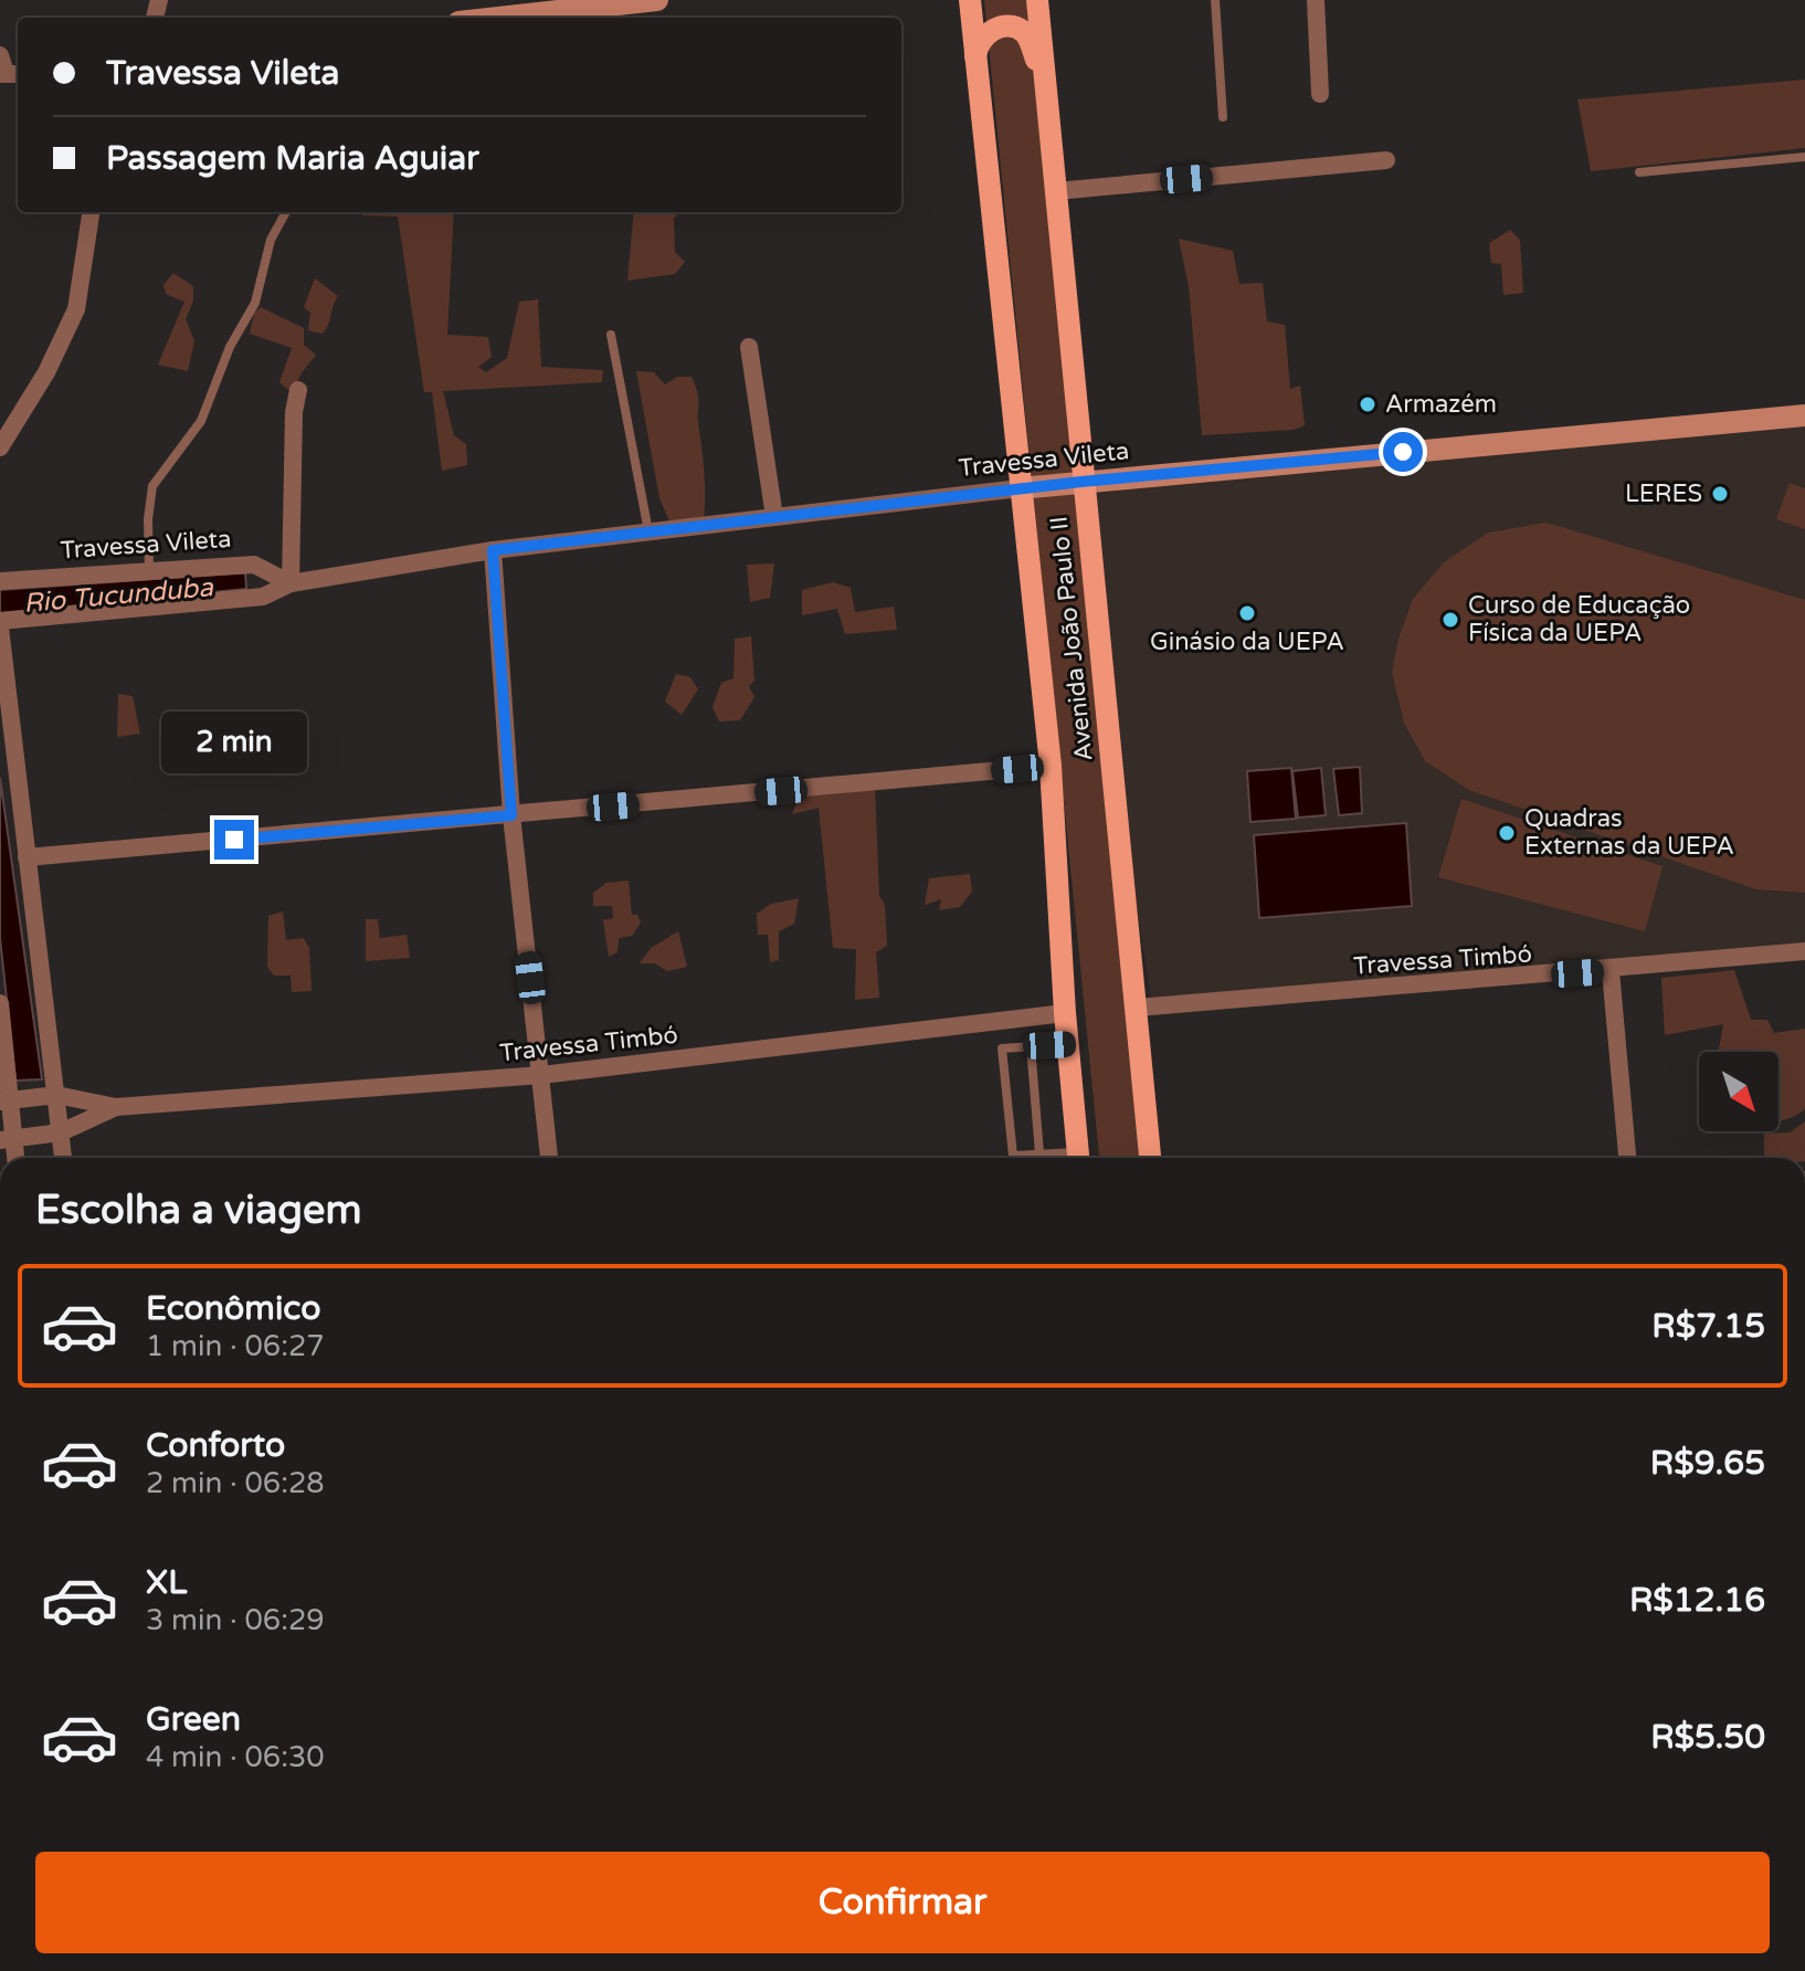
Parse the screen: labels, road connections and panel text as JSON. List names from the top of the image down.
{
  "streets": {
    "main road": ["Avenida João Paulo II"],
    "street": ["Travessa Vileta", "Travessa Timbó"]
  },
  "crossings": [
    ["Travessa Vileta", "Avenida João Paulo II"],
    ["Avenida João Paulo II", "Travessa Timbó"]
  ],
  "water": ["Rio Tucunduba"],
  "places": [
    "Armazém",
    "LERES",
    "Ginásio da UEPA",
    "Curso de Educação Física da UEPA",
    "Quadras Externas da UEPA"
  ],
  "north": "bottom right",
  "page": {
    "banner": ["Travessa Vileta", "Passagem Maria Aguiar"],
    "bubble": "2 min",
    "heading": "Escolha a viagem",
    "list": [
      {
        "name": "Econômico",
        "note": "1 min · 06:27",
        "value": "R$7.15"
      },
      {
        "name": "Conforto",
        "note": "2 min · 06:28",
        "value": "R$9.65"
      },
      {
        "name": "XL",
        "note": "3 min · 06:29",
        "value": "R$12.16"
      },
      {
        "name": "Green",
        "note": "4 min · 06:30",
        "value": "R$5.50"
      }
    ],
    "buttons": "Confirmar"
  }
}
